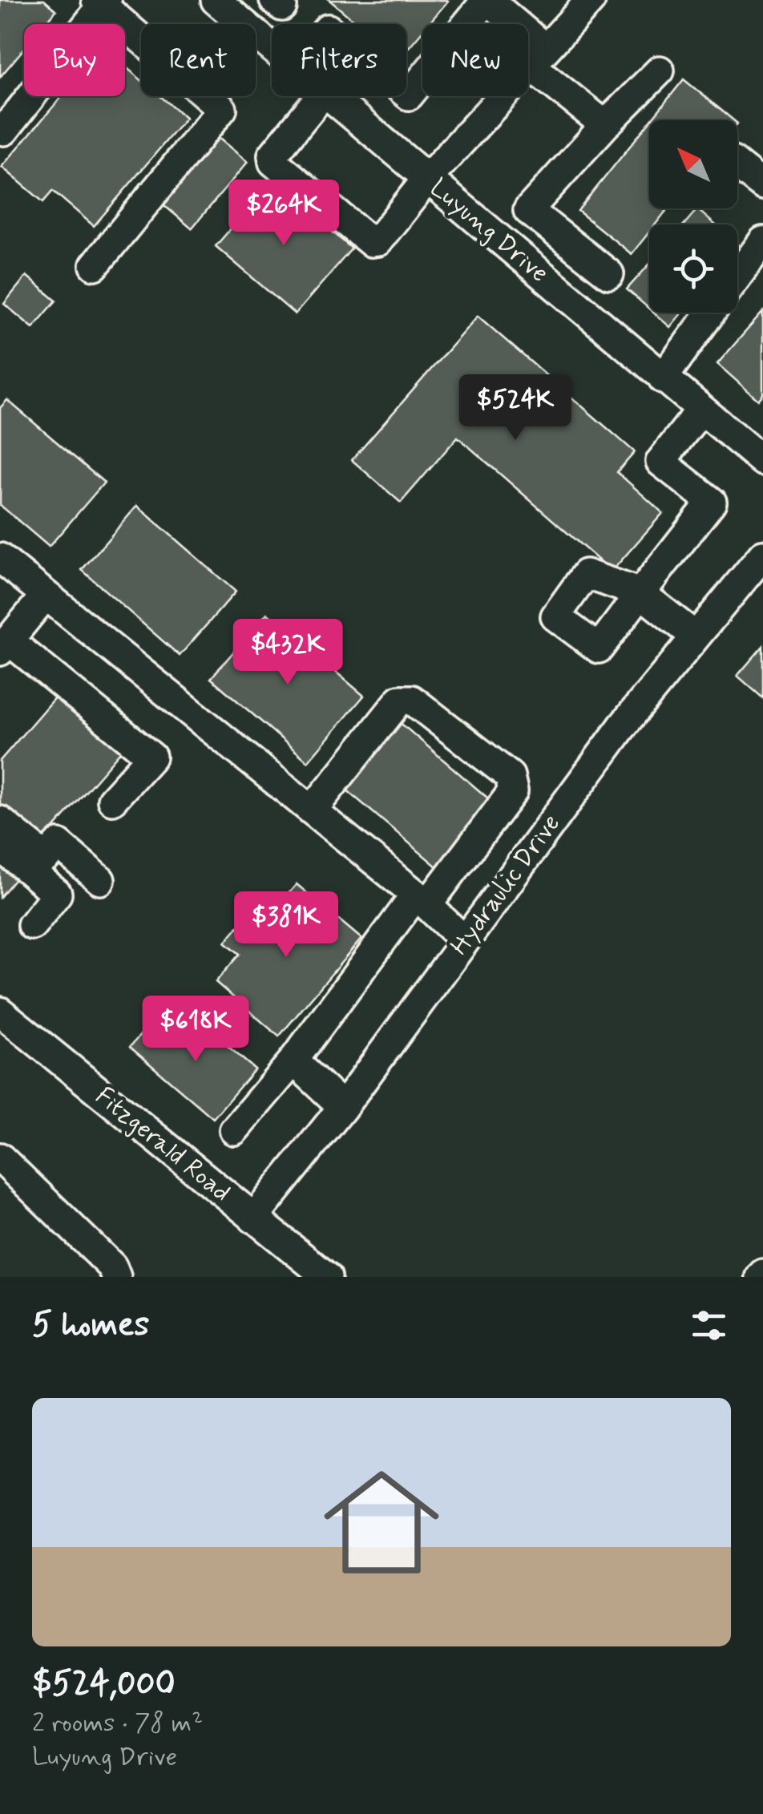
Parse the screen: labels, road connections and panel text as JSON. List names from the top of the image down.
{
  "streets": {
    "street": ["Luyung Drive", "Hydraulic Drive", "Fitzgerald Road"]
  },
  "crossings": [
    ["Hydraulic Drive", "Fitzgerald Road"]
  ],
  "north": "top left",
  "page": {
    "chip": [
      "Buy",
      "Rent",
      "Filters",
      "New"
    ],
    "price": [
      "$264K",
      "$524K",
      "$432K",
      "$381K",
      "$618K"
    ],
    "heading": "5 homes",
    "list": [
      {
        "name": "$524,000",
        "note": "2 rooms · 78 m² · Luyung Drive"
      }
    ]
  }
}
